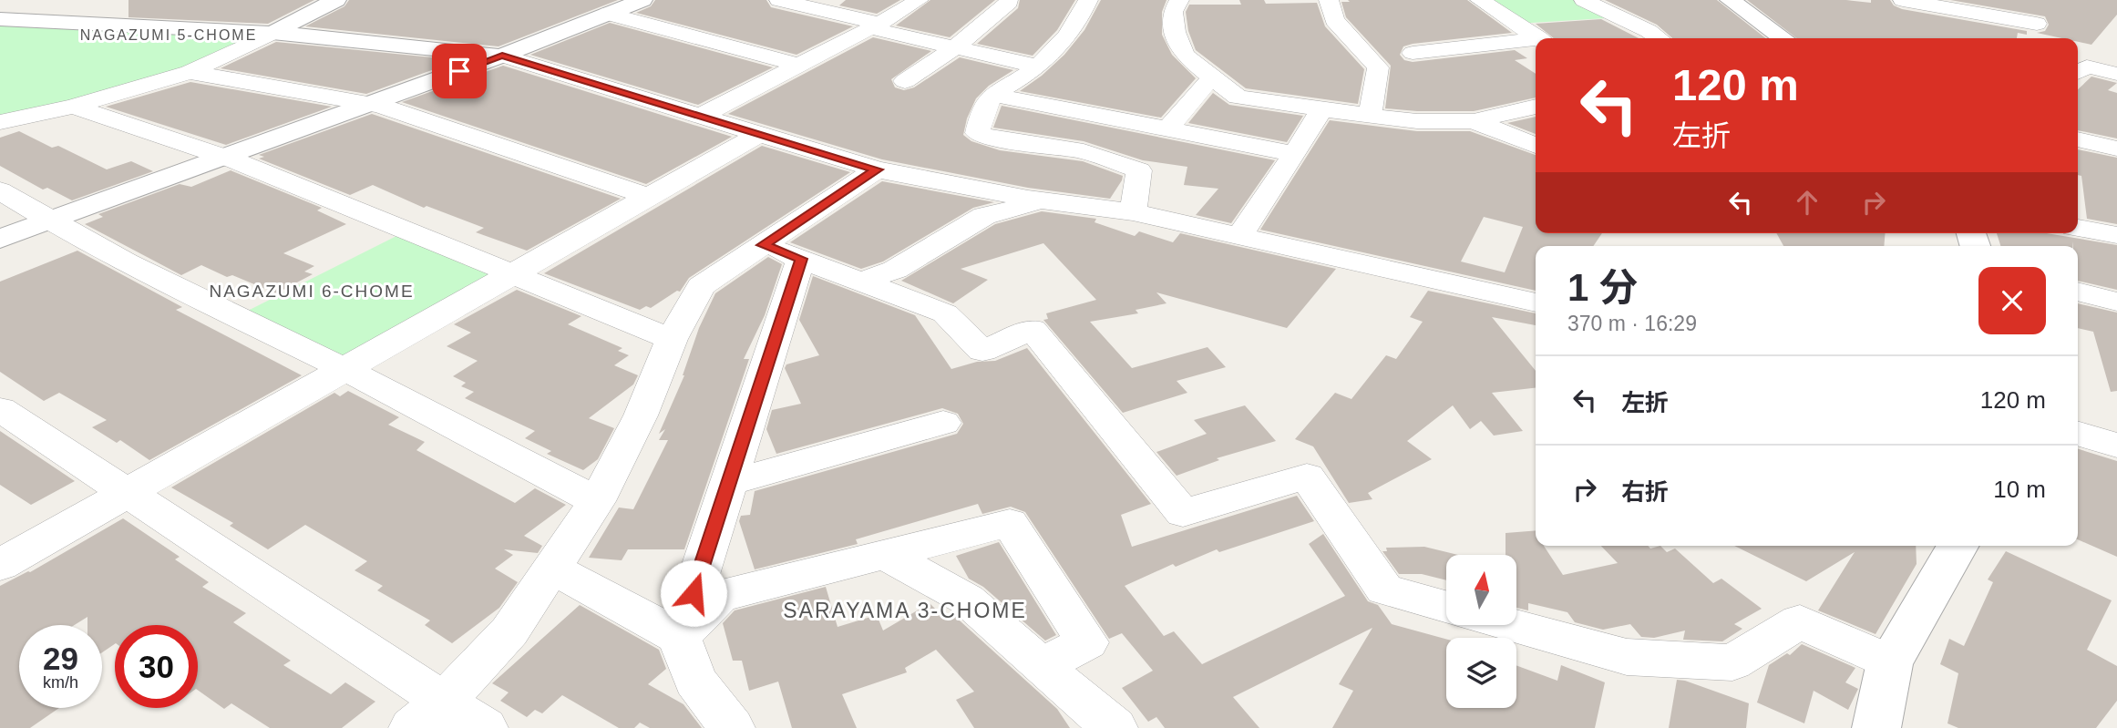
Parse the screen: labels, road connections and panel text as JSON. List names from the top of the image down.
{
  "districts": ["NAGAZUMI 5-CHOME", "NAGAZUMI 6-CHOME", "SARAYAMA 3-CHOME"],
  "north": "top",
  "page": {
    "turn": ["120 m", "左折"],
    "heading": ["1 分", "370 m · 16:29"],
    "list": [
      {
        "name": "左折",
        "value": "120 m"
      },
      {
        "name": "右折",
        "value": "10 m"
      }
    ],
    "speed": "29 km/h",
    "limit": "30"
  }
}
